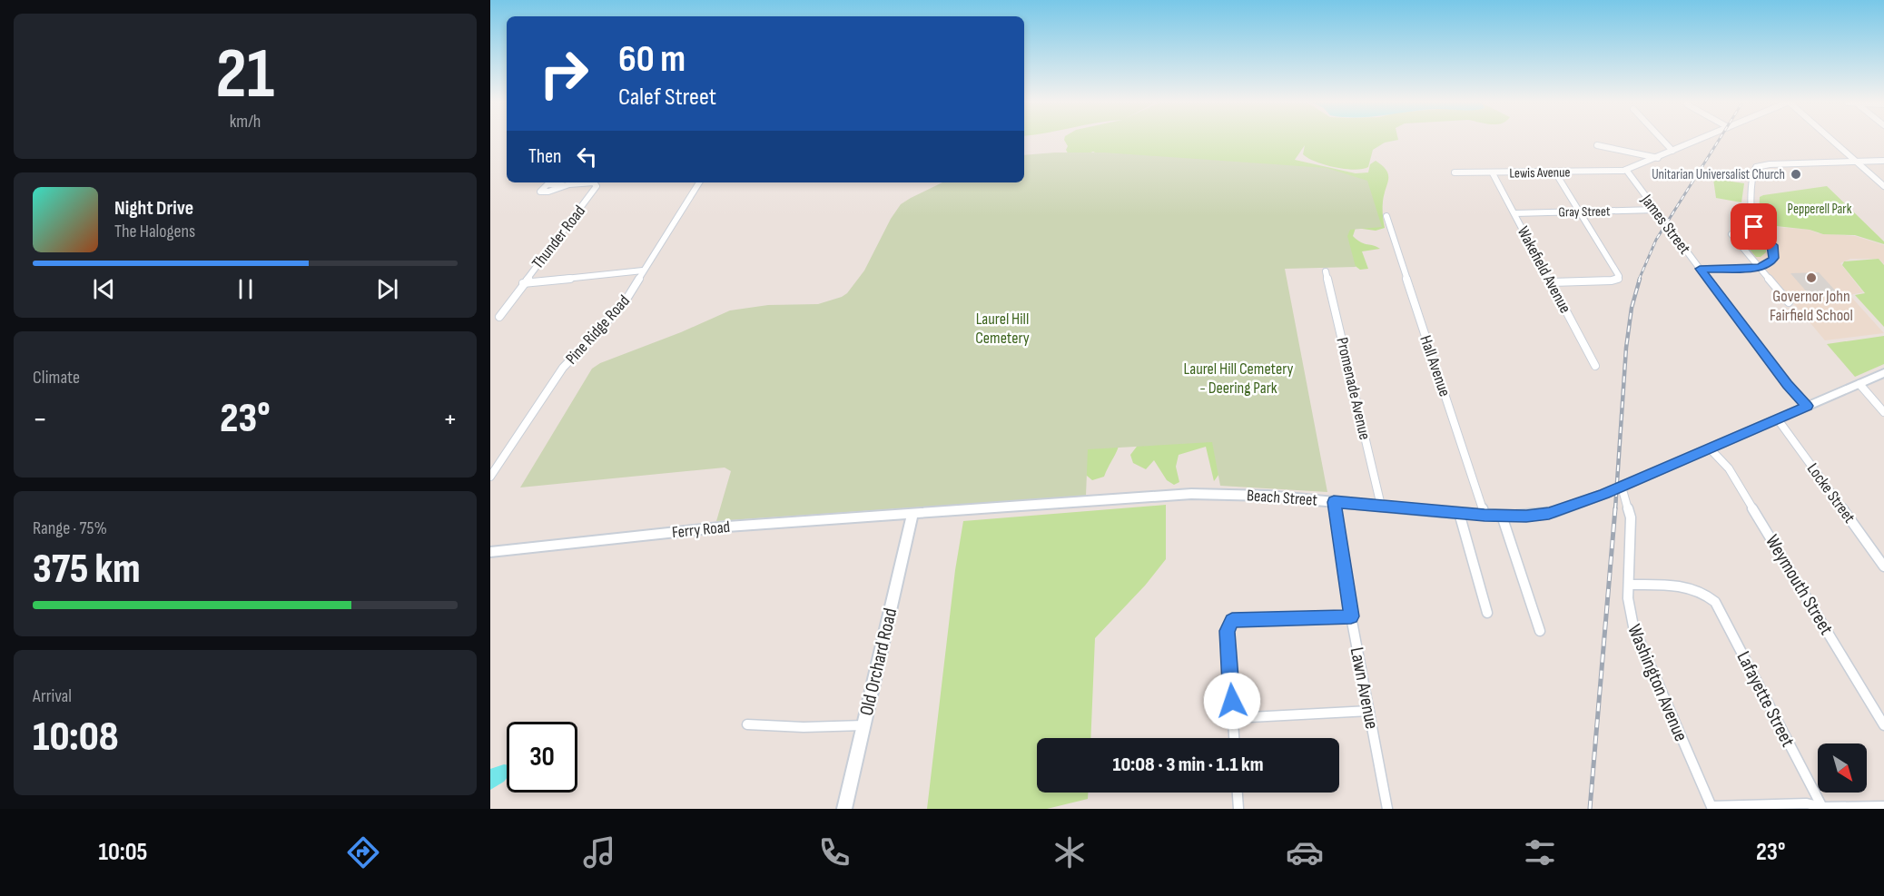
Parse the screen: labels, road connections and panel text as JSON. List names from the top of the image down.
{
  "streets": {
    "main road": ["Beach Street", "Ferry Road", "Old Orchard Road"],
    "street": [
      "Lewis Avenue",
      "Gray Street",
      "James Street",
      "Thunder Road",
      "Wakefield Avenue",
      "Pine Ridge Road",
      "Hall Avenue",
      "Promenade Avenue",
      "Locke Street",
      "Weymouth Street",
      "Washington Avenue",
      "Lawn Avenue",
      "Lafayette Street"
    ]
  },
  "crossings": [
    ["Lewis Avenue", "James Street"],
    ["Lewis Avenue", "Wakefield Avenue"],
    ["Gray Street", "James Street"],
    ["Gray Street", "Wakefield Avenue"],
    ["James Street", "Beach Street"],
    ["Hall Avenue", "Beach Street"],
    ["Promenade Avenue", "Beach Street"],
    ["Locke Street", "Beach Street"],
    ["Beach Street", "Ferry Road"],
    ["Beach Street", "Weymouth Street"],
    ["Beach Street", "Old Orchard Road"],
    ["Beach Street", "Washington Avenue"],
    ["Beach Street", "Lawn Avenue"],
    ["Ferry Road", "Old Orchard Road"],
    ["Washington Avenue", "Lafayette Street"]
  ],
  "parks": ["Pepperell Park", "Laurel Hill Cemetery", "Laurel Hill Cemetery - Deering Park"],
  "places": ["Unitarian Universalist Church", "Governor John Fairfield School"],
  "north": "bottom right",
  "page": {
    "tile": [
      ["21", "km/h"],
      "Climate",
      ["Range · 75%", "375 km"],
      ["Arrival", "10:08"]
    ],
    "turn": ["60 m", "Calef Street"],
    "then": "Then",
    "song": ["Night Drive", "The Halogens"],
    "heat": ["−", "23°", "+"],
    "limit": "30",
    "trip": "10:08 · 3 min · 1.1 km",
    "tabs": ["10:05", "23°"]
  }
}
